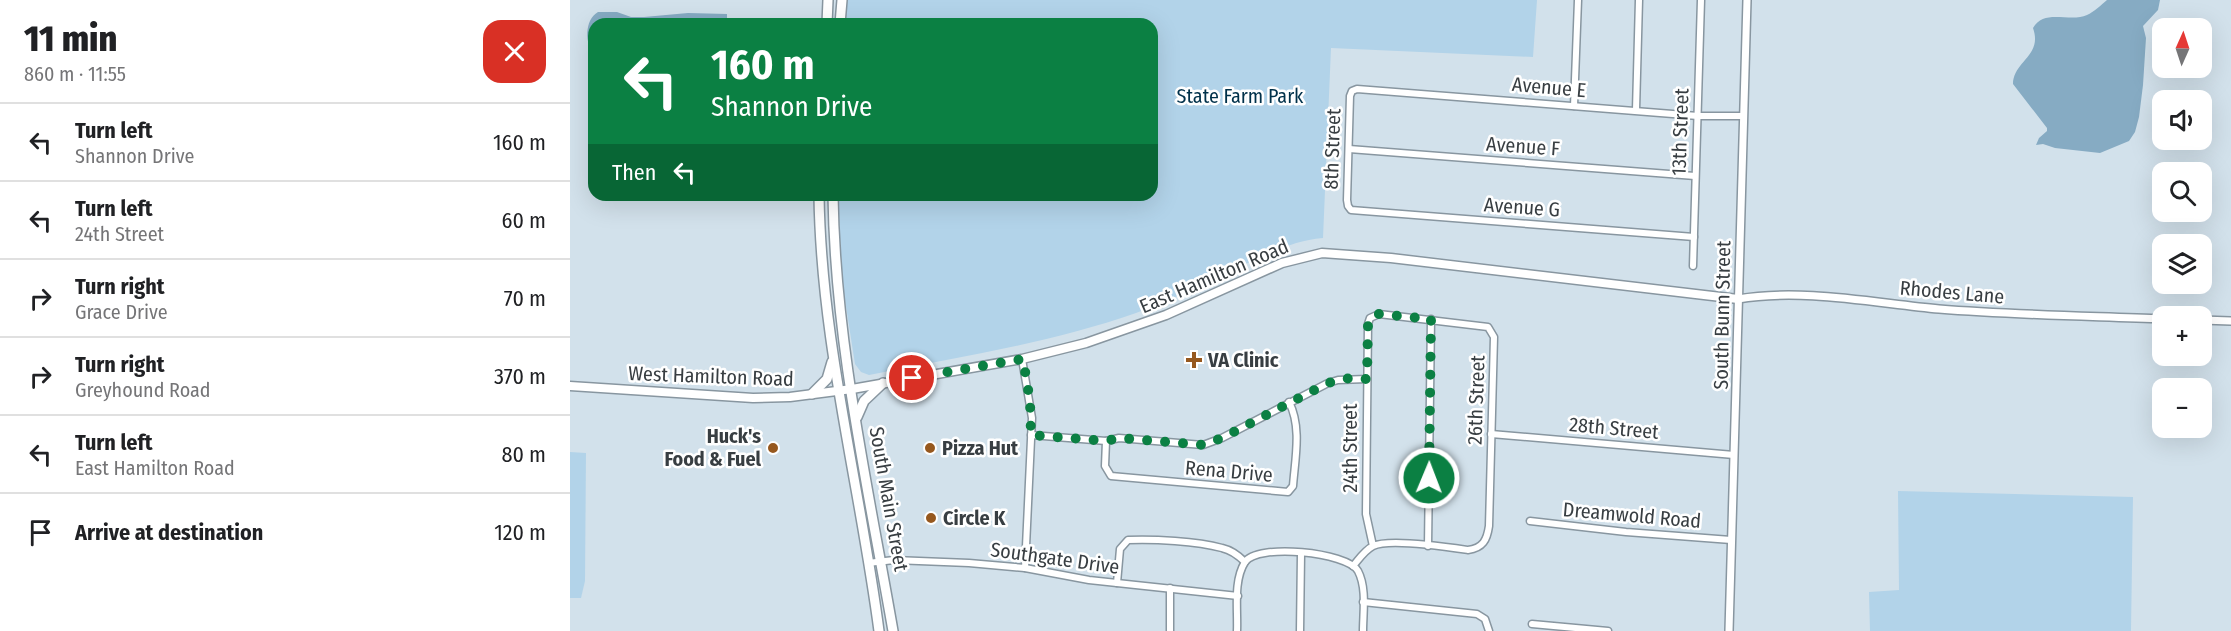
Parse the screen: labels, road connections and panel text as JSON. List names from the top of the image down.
{
  "streets": {
    "highway": ["South Main Street"],
    "main road": ["East Hamilton Road", "West Hamilton Road"],
    "street": [
      "Avenue E",
      "13th Street",
      "Avenue F",
      "8th Street",
      "Avenue G",
      "Rhodes Lane",
      "South Bunn Street",
      "26th Street",
      "28th Street",
      "24th Street",
      "Rena Drive",
      "Dreamwold Road",
      "Southgate Drive"
    ]
  },
  "crossings": [
    ["Avenue E", "13th Street"],
    ["Avenue E", "8th Street"],
    ["Avenue E", "South Bunn Street"],
    ["13th Street", "Avenue F"],
    ["13th Street", "Avenue G"],
    ["Avenue F", "8th Street"],
    ["8th Street", "Avenue G"],
    ["East Hamilton Road", "Rhodes Lane"],
    ["East Hamilton Road", "South Bunn Street"],
    ["East Hamilton Road", "West Hamilton Road"],
    ["East Hamilton Road", "South Main Street"],
    ["Rhodes Lane", "South Bunn Street"],
    ["South Bunn Street", "28th Street"],
    ["South Bunn Street", "Dreamwold Road"],
    ["West Hamilton Road", "South Main Street"],
    ["26th Street", "28th Street"],
    ["26th Street", "24th Street"],
    ["South Main Street", "Southgate Drive"]
  ],
  "parks": ["State Farm Park"],
  "places": {
    "health": ["VA Clinic"],
    "other": ["Huck's Food & Fuel", "Pizza Hut", "Circle K"]
  },
  "north": "top",
  "page": {
    "heading": ["11 min", "860 m · 11:55"],
    "map_buttons": ["+", "−"],
    "turn": ["160 m", "Shannon Drive"],
    "list": [
      {
        "name": "Turn left",
        "note": "Shannon Drive",
        "value": "160 m"
      },
      {
        "name": "Turn left",
        "note": "24th Street",
        "value": "60 m"
      },
      {
        "name": "Turn right",
        "note": "Grace Drive",
        "value": "70 m"
      },
      {
        "name": "Turn right",
        "note": "Greyhound Road",
        "value": "370 m"
      },
      {
        "name": "Turn left",
        "note": "East Hamilton Road",
        "value": "80 m"
      },
      {
        "name": "Arrive at destination",
        "value": "120 m"
      }
    ],
    "then": "Then"
  }
}
